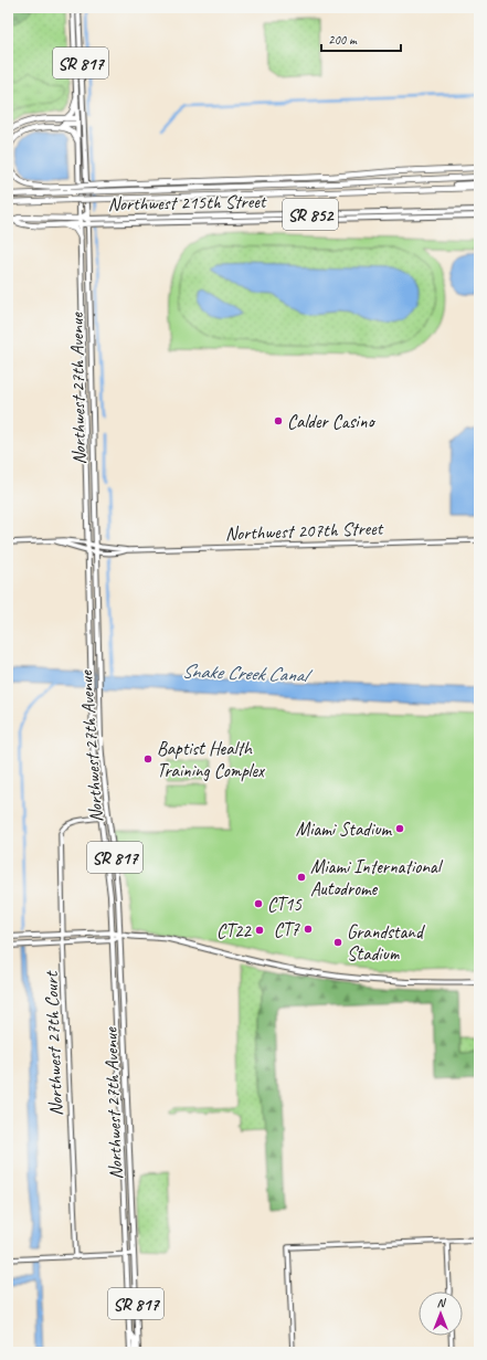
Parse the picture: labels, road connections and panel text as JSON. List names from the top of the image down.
{
  "streets": {
    "main road": [
      "SR 817",
      "Northwest 215th Street",
      "SR 852",
      "Northwest 27th Avenue"
    ],
    "street": ["Northwest 207th Street", "Northwest 27th Court"]
  },
  "crossings": [
    ["SR 817", "Northwest 215th Street"],
    ["SR 817", "Northwest 27th Avenue"],
    ["Northwest 215th Street", "Northwest 27th Avenue"],
    ["Northwest 27th Avenue", "Northwest 207th Street"],
    ["Northwest 27th Avenue", "Northwest 27th Court"]
  ],
  "water": ["Snake Creek Canal"],
  "places": [
    "Calder Casino",
    "Baptist Health Training Complex",
    "Miami Stadium",
    "Miami International Autodrome",
    "CT15",
    "CT7",
    "CT22",
    "Grandstand Stadium"
  ],
  "scale_bar": "200 m",
  "north": "top"
}
